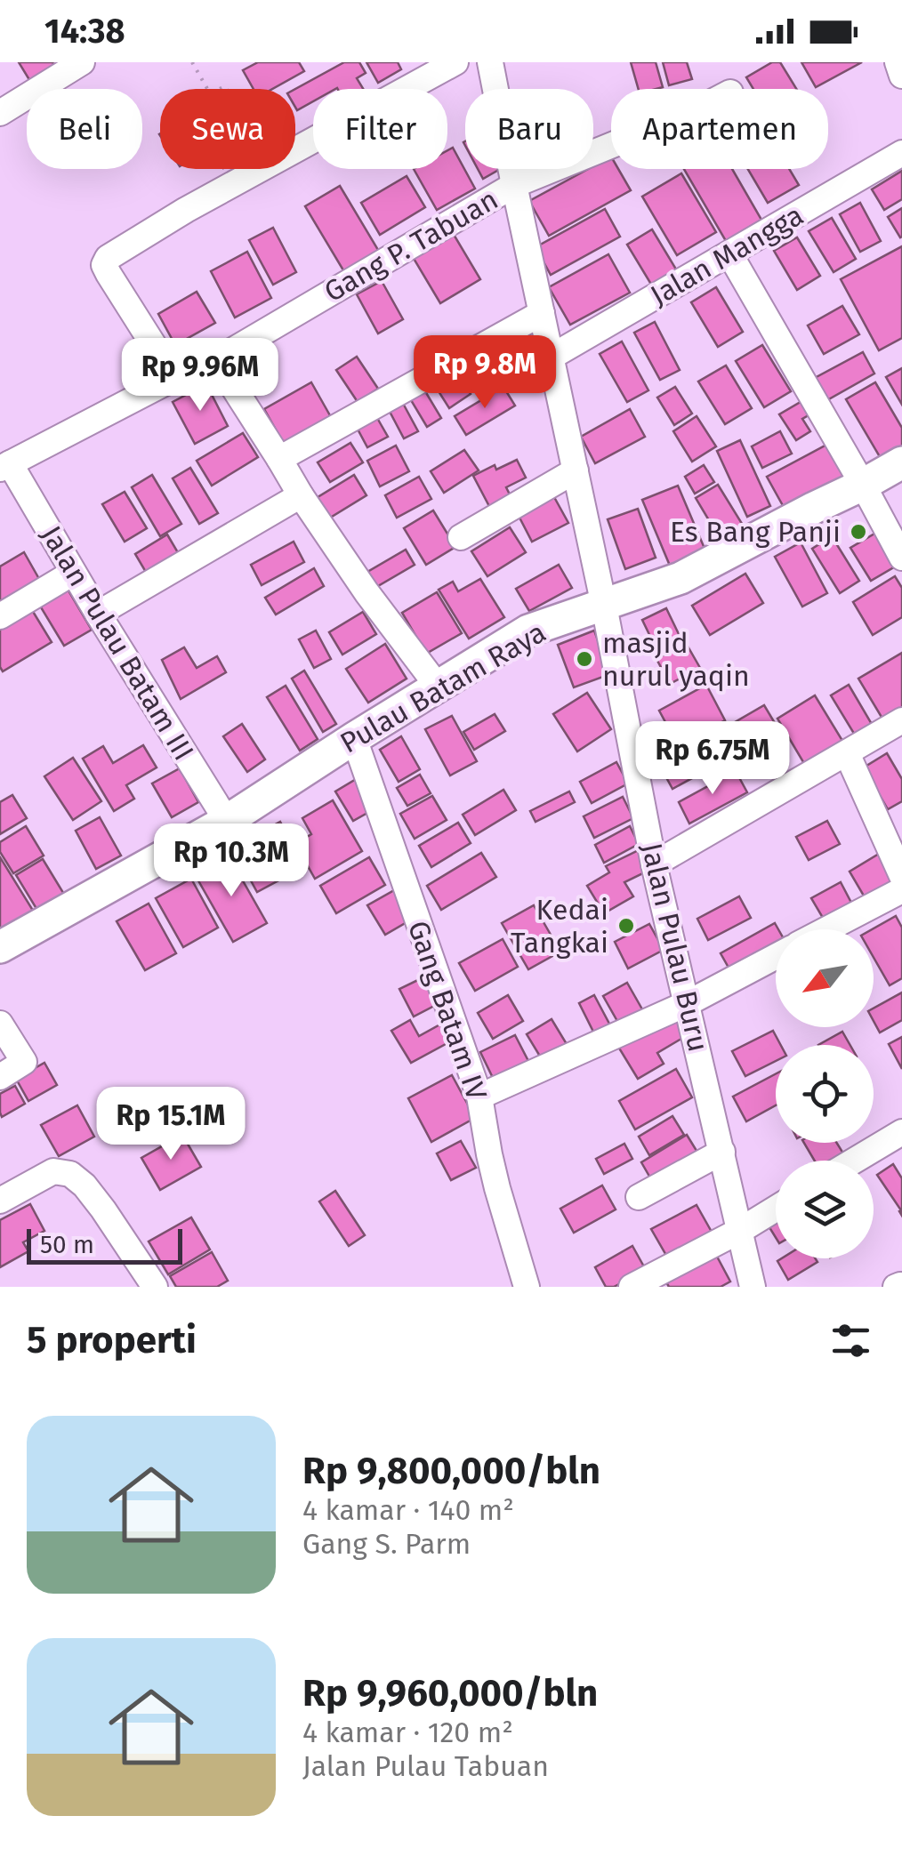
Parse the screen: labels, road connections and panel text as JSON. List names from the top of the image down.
{
  "streets": {
    "street": [
      "Gang P. Tabuan",
      "Jalan Mangga",
      "Jalan Pulau Batam III",
      "Pulau Batam Raya",
      "Jalan Pulau Buru",
      "Gang Batam IV"
    ]
  },
  "crossings": [
    ["Gang P. Tabuan", "Jalan Pulau Batam III"],
    ["Gang P. Tabuan", "Jalan Pulau Buru"],
    ["Jalan Mangga", "Jalan Pulau Buru"],
    ["Jalan Pulau Batam III", "Pulau Batam Raya"],
    ["Pulau Batam Raya", "Jalan Pulau Buru"],
    ["Pulau Batam Raya", "Gang Batam IV"]
  ],
  "places": ["Es Bang Panji", "masjid nurul yaqin", "Kedai Tangkai"],
  "scale_bar": "50 m",
  "north": "bottom left",
  "page": {
    "status": "14:38",
    "chip": [
      "Beli",
      "Sewa",
      "Filter",
      "Baru",
      "Apartemen"
    ],
    "price": [
      "Rp 9.8M",
      "Rp 9.96M",
      "Rp 6.75M",
      "Rp 10.3M",
      "Rp 15.1M"
    ],
    "scale": "50 m",
    "heading": "5 properti",
    "list": [
      {
        "name": "Rp 9,800,000/bln",
        "note": "4 kamar · 140 m² · Gang S. Parm"
      },
      {
        "name": "Rp 9,960,000/bln",
        "note": "4 kamar · 120 m² · Jalan Pulau Tabuan"
      }
    ]
  }
}
